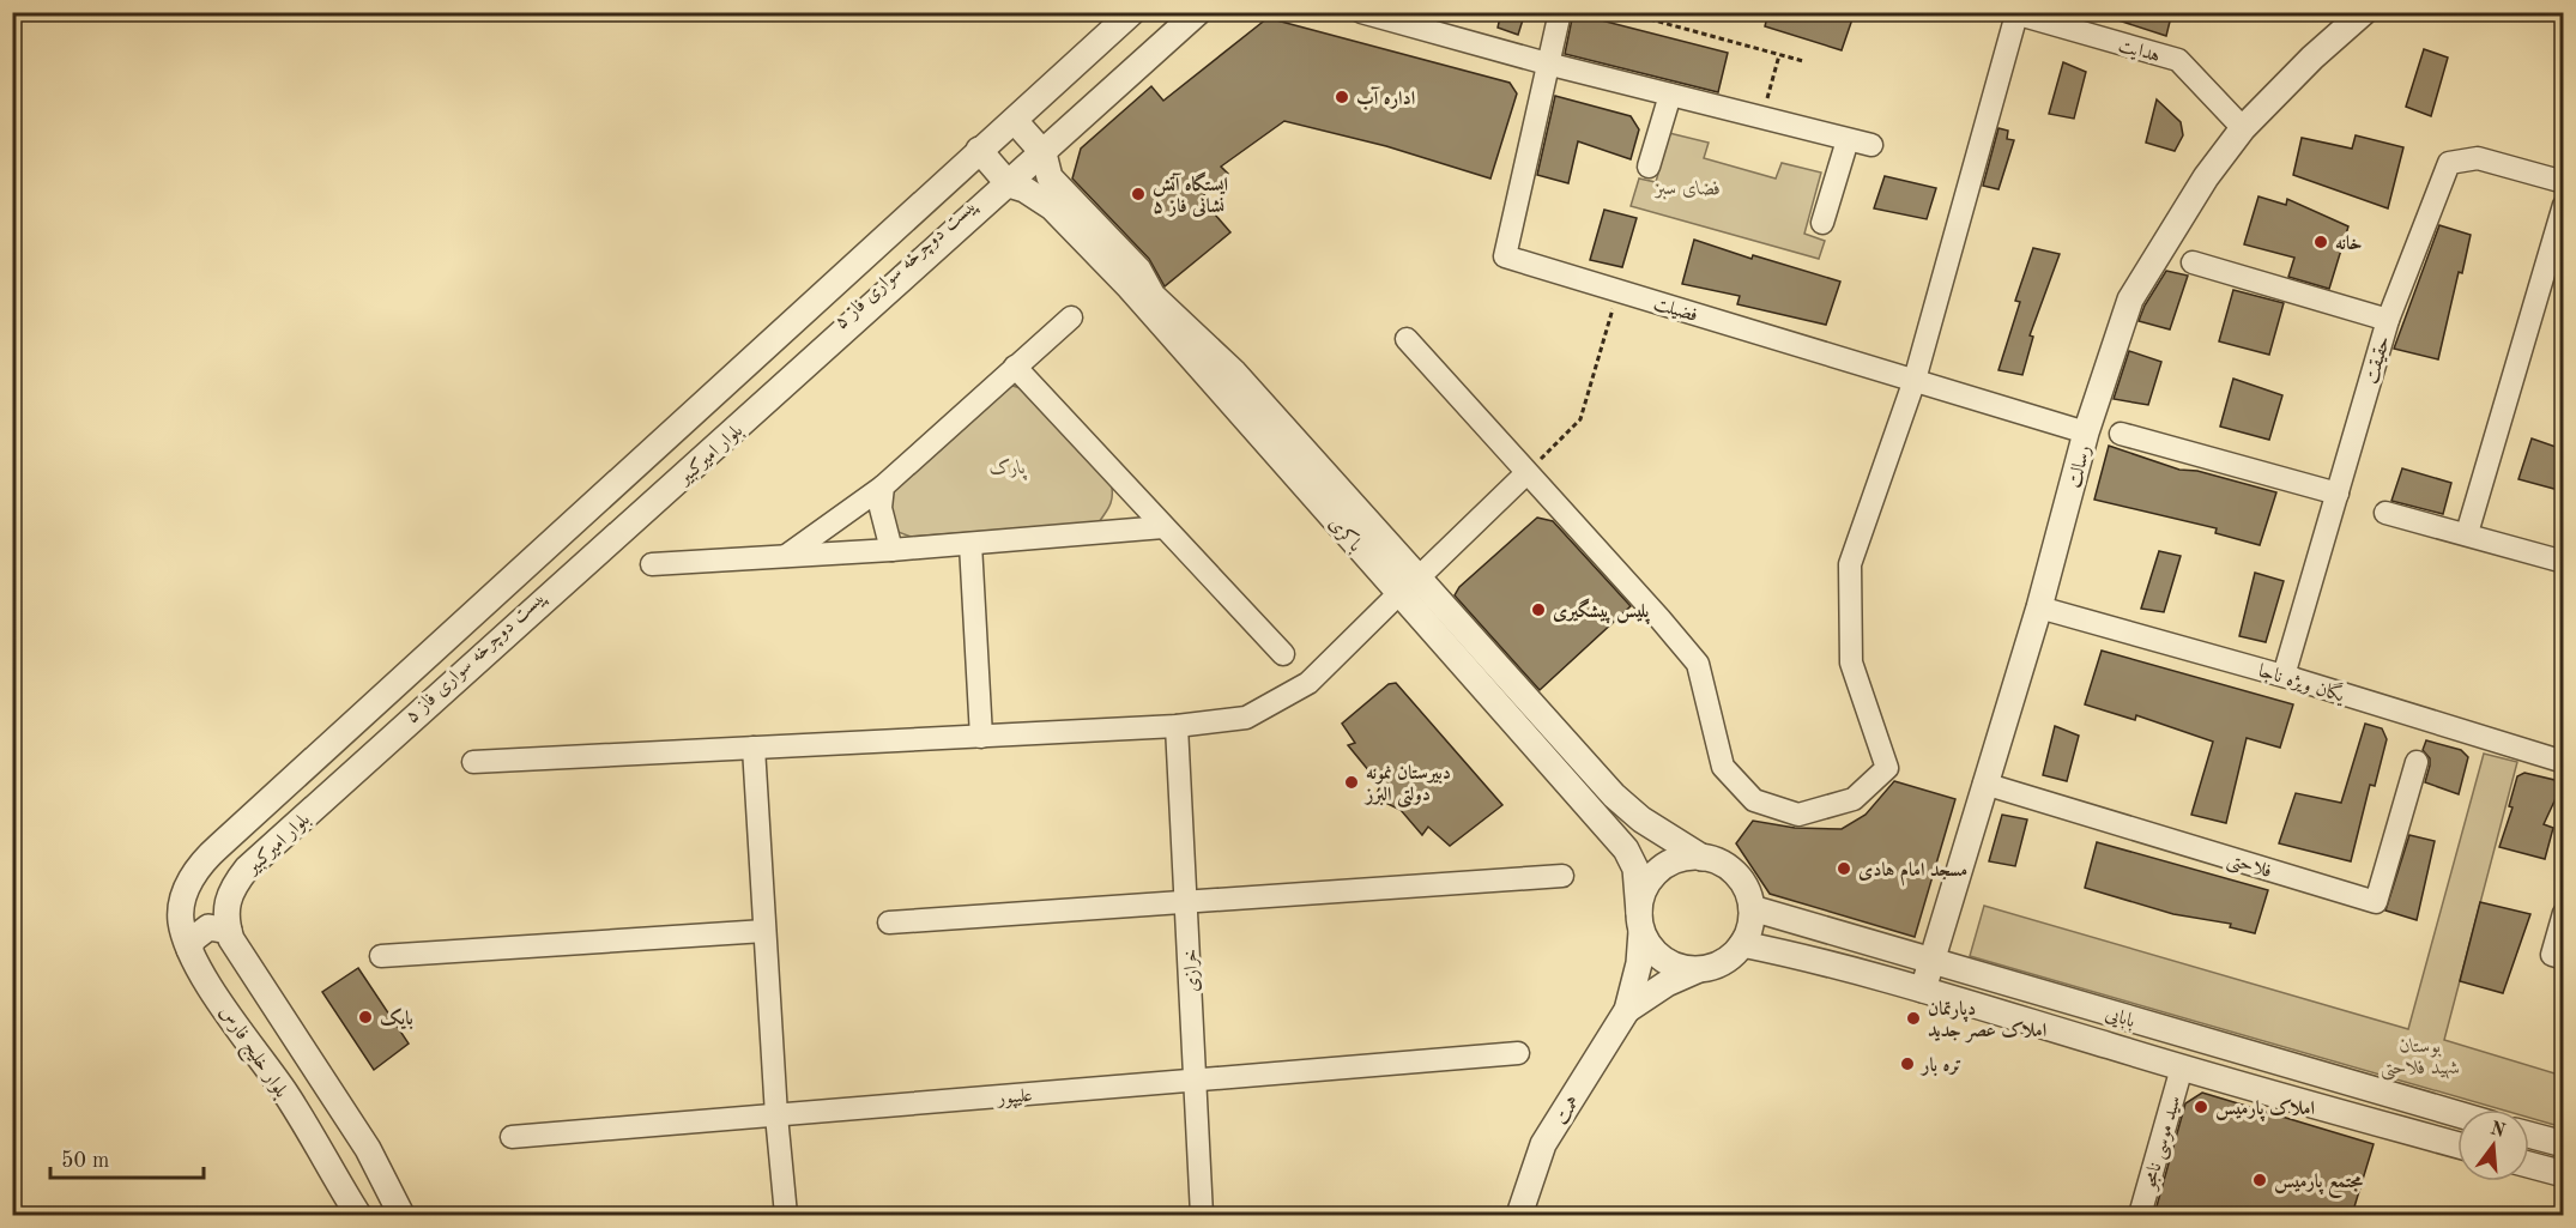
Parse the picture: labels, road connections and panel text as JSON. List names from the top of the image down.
{
  "streets": {
    "street": [
      "هدایت",
      "فضیلت",
      "حقیقت",
      "بلوار امیرکبیر",
      "رسالت",
      "باکری",
      "یگان ویژه ناجا",
      "فلاحتی",
      "خرازی",
      "بابایی",
      "بلوار خلیج فارس",
      "علیپور",
      "همت",
      "سید موسی نامجو"
    ]
  },
  "crossings": [
    ["هدایت", "رسالت"],
    ["فضیلت", "رسالت"],
    ["حقیقت", "یگان ویژه ناجا"],
    ["بلوار امیرکبیر", "باکری"],
    ["بلوار امیرکبیر", "بلوار خلیج فارس"],
    ["رسالت", "یگان ویژه ناجا"],
    ["رسالت", "فلاحتی"],
    ["رسالت", "بابایی"],
    ["باکری", "بابایی"],
    ["خرازی", "علیپور"],
    ["بابایی", "سید موسی نامجو"]
  ],
  "parks": ["فضای سبز", "پارک", "بوستان شهید فلاحتی"],
  "places": [
    "اداره آب",
    "ایستگاه آتش نشانی فاز ۵",
    "خانه",
    "پلیس پیشگیری",
    "دبیرستان نمونه دولتی البرز",
    "مسجد امام هادی",
    "بایک",
    "دپارتمان املاک عصر جدید",
    "تره بار",
    "املاک پارمیس",
    "مجتمع پارمیس"
  ],
  "scale_bar": "50 m",
  "north": "top"
}
